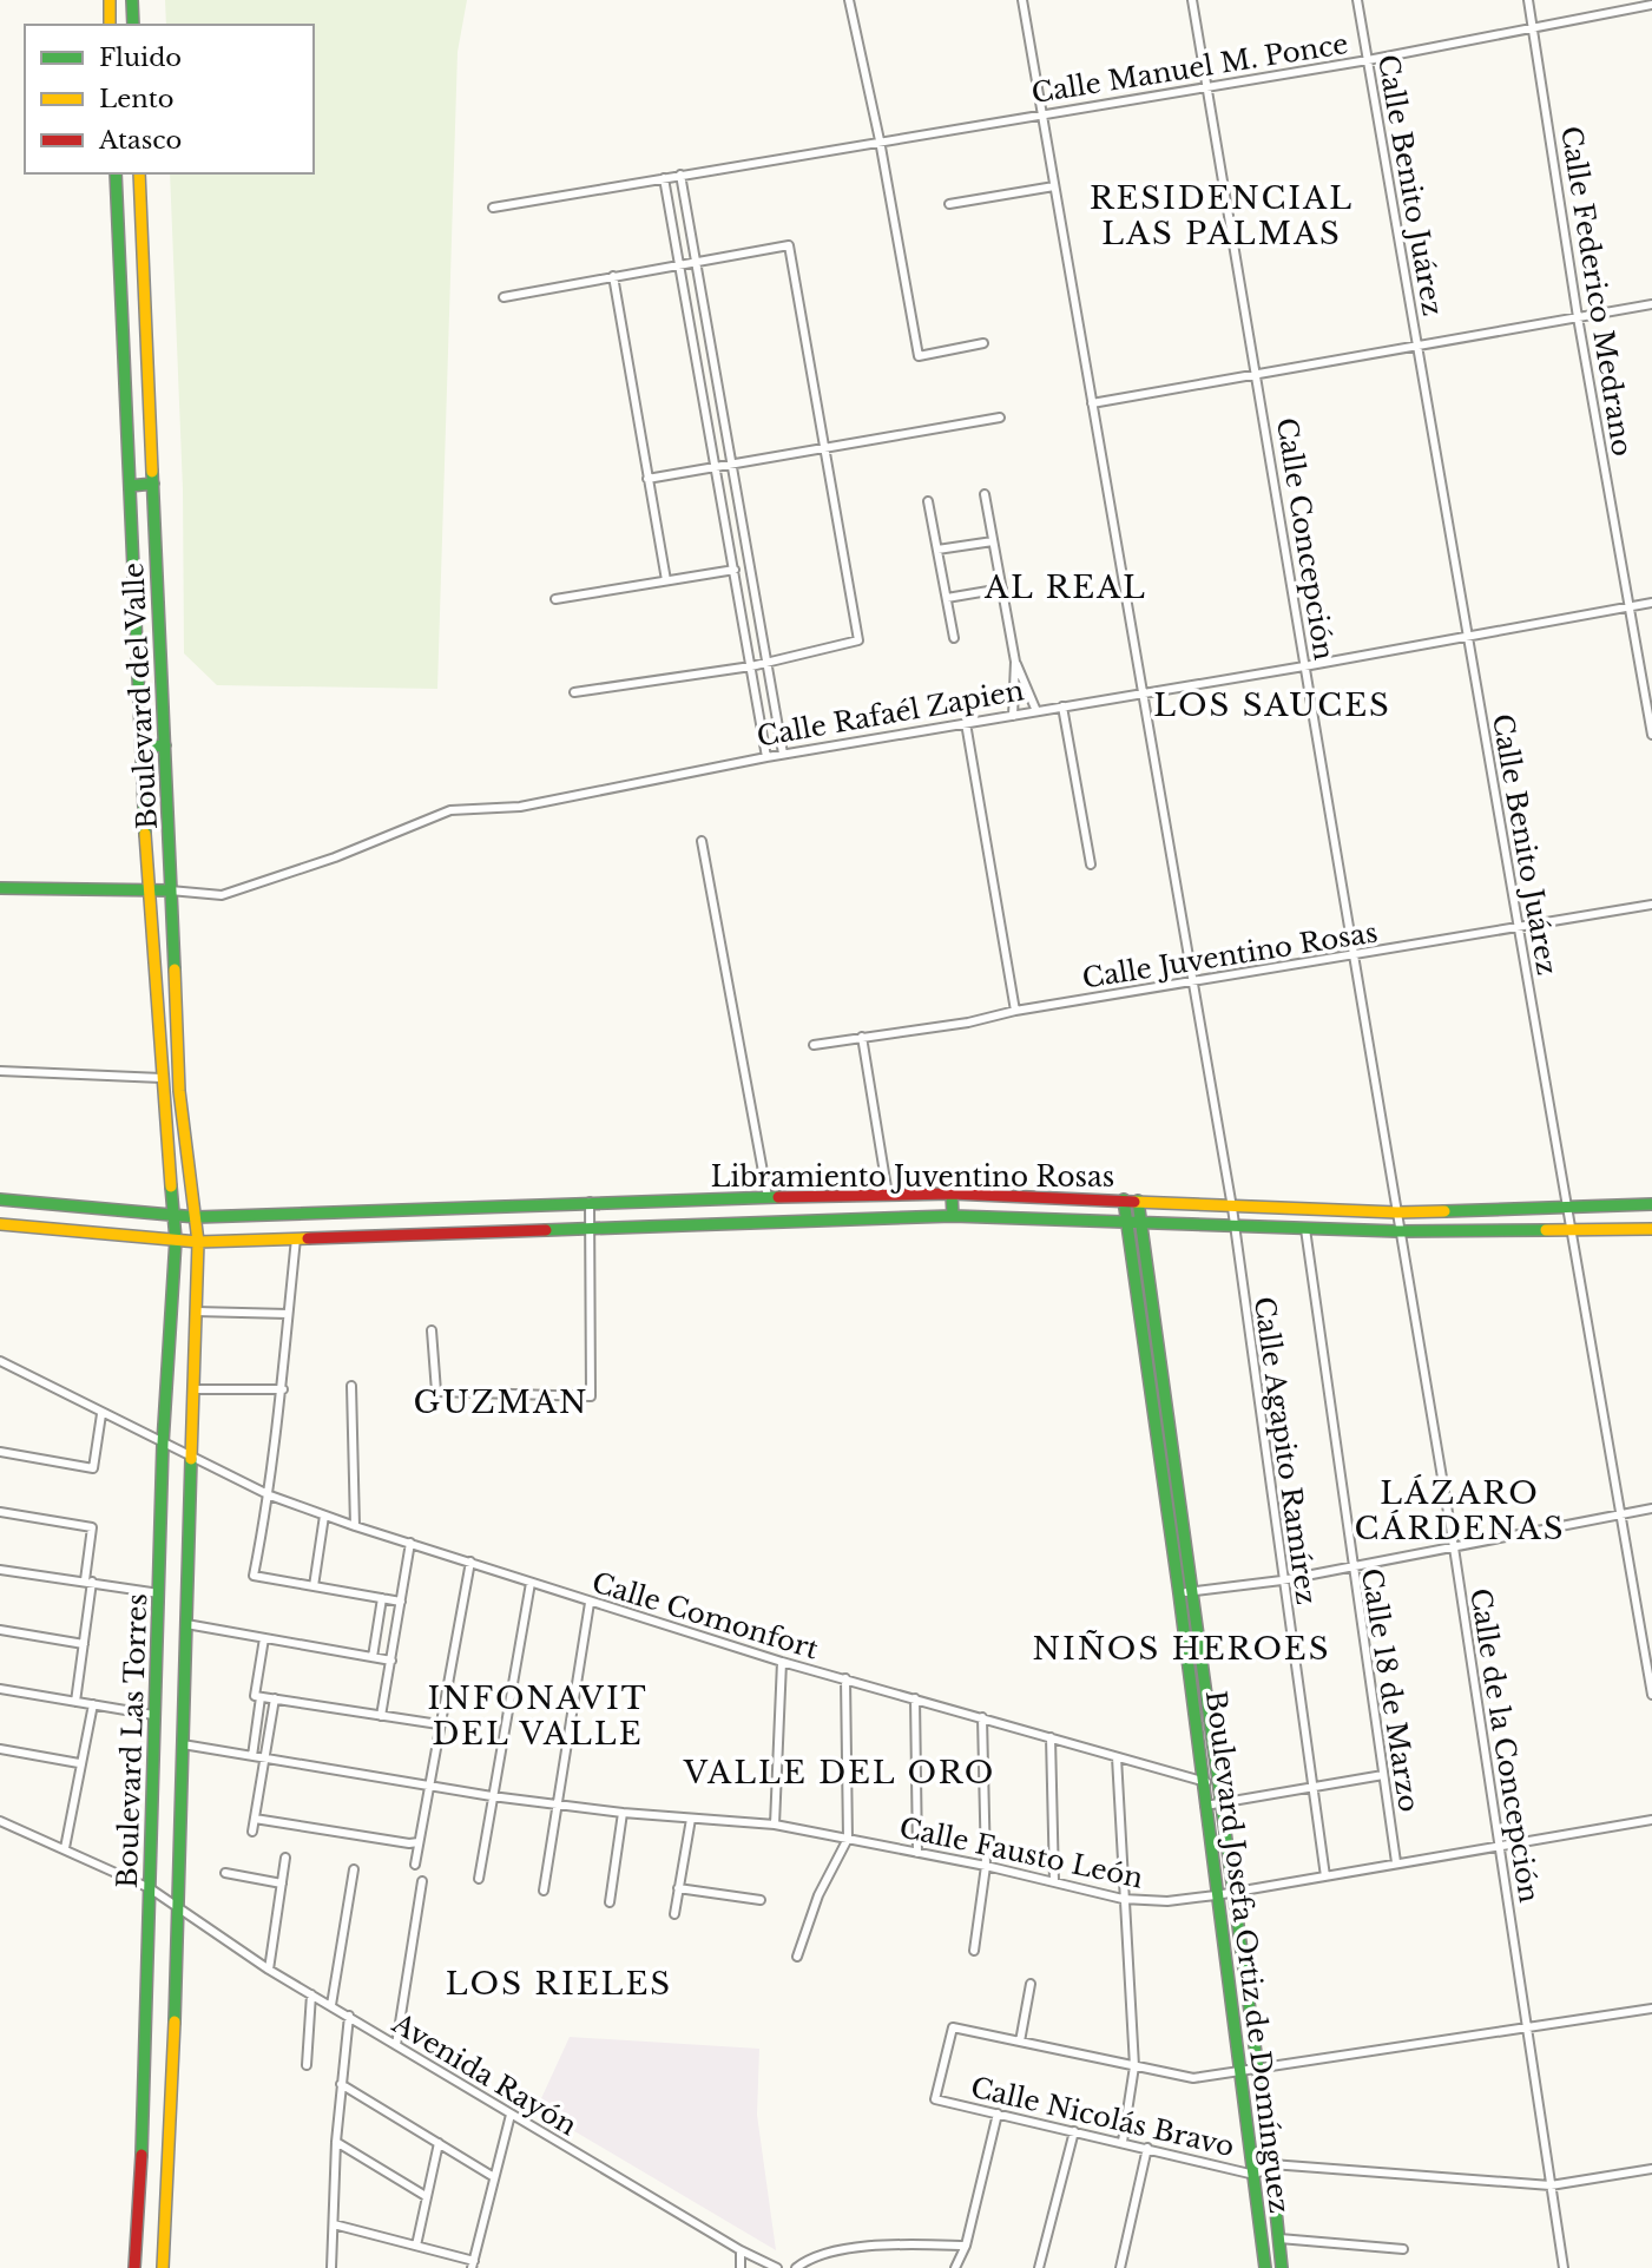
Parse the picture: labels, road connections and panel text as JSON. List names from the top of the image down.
{
  "streets": {
    "street": [
      "Calle Manuel M. Ponce",
      "Calle Benito Juárez",
      "Calle Federico Medrano",
      "Calle Concepción",
      "Boulevard del Valle",
      "Calle Rafaél Zapien",
      "Calle Juventino Rosas",
      "Libramiento Juventino Rosas",
      "Calle Agapito Ramírez",
      "Calle Comonfort",
      "Calle 18 de Marzo",
      "Boulevard Las Torres",
      "Calle de la Concepción",
      "Calle Fausto León",
      "Boulevard Josefa Ortiz de Domínguez",
      "Avenida Rayón",
      "Calle Nicolás Bravo"
    ]
  },
  "crossings": [
    ["Calle Manuel M. Ponce", "Calle Benito Juárez"],
    ["Calle Manuel M. Ponce", "Calle Federico Medrano"],
    ["Calle Manuel M. Ponce", "Calle Concepción"],
    ["Calle Manuel M. Ponce", "Calle Agapito Ramírez"],
    ["Calle Benito Juárez", "Calle Rafaél Zapien"],
    ["Calle Benito Juárez", "Calle Juventino Rosas"],
    ["Calle Benito Juárez", "Libramiento Juventino Rosas"],
    ["Calle Federico Medrano", "Calle Rafaél Zapien"],
    ["Calle Concepción", "Calle Rafaél Zapien"],
    ["Calle Concepción", "Calle Juventino Rosas"],
    ["Calle Concepción", "Libramiento Juventino Rosas"],
    ["Calle Concepción", "Calle de la Concepción"],
    ["Boulevard del Valle", "Calle Rafaél Zapien"],
    ["Boulevard del Valle", "Libramiento Juventino Rosas"],
    ["Boulevard del Valle", "Boulevard Las Torres"],
    ["Calle Rafaél Zapien", "Calle Agapito Ramírez"],
    ["Calle Juventino Rosas", "Calle Agapito Ramírez"],
    ["Libramiento Juventino Rosas", "Calle Agapito Ramírez"],
    ["Libramiento Juventino Rosas", "Calle 18 de Marzo"],
    ["Libramiento Juventino Rosas", "Boulevard Las Torres"],
    ["Libramiento Juventino Rosas", "Calle de la Concepción"],
    ["Libramiento Juventino Rosas", "Boulevard Josefa Ortiz de Domínguez"],
    ["Calle Agapito Ramírez", "Calle Fausto León"],
    ["Calle Comonfort", "Boulevard Las Torres"],
    ["Calle Comonfort", "Boulevard Josefa Ortiz de Domínguez"],
    ["Calle 18 de Marzo", "Calle Fausto León"],
    ["Boulevard Las Torres", "Calle Fausto León"],
    ["Boulevard Las Torres", "Avenida Rayón"],
    ["Calle de la Concepción", "Calle Fausto León"],
    ["Calle Fausto León", "Boulevard Josefa Ortiz de Domínguez"],
    ["Boulevard Josefa Ortiz de Domínguez", "Calle Nicolás Bravo"]
  ],
  "districts": [
    "RESIDENCIAL LAS PALMAS",
    "AL REAL",
    "LOS SAUCES",
    "GUZMAN",
    "LÁZARO CÁRDENAS",
    "NIÑOS HEROES",
    "INFONAVIT DEL VALLE",
    "VALLE DEL ORO",
    "LOS RIELES"
  ],
  "legend": ["Fluido", "Lento", "Atasco"]
}
